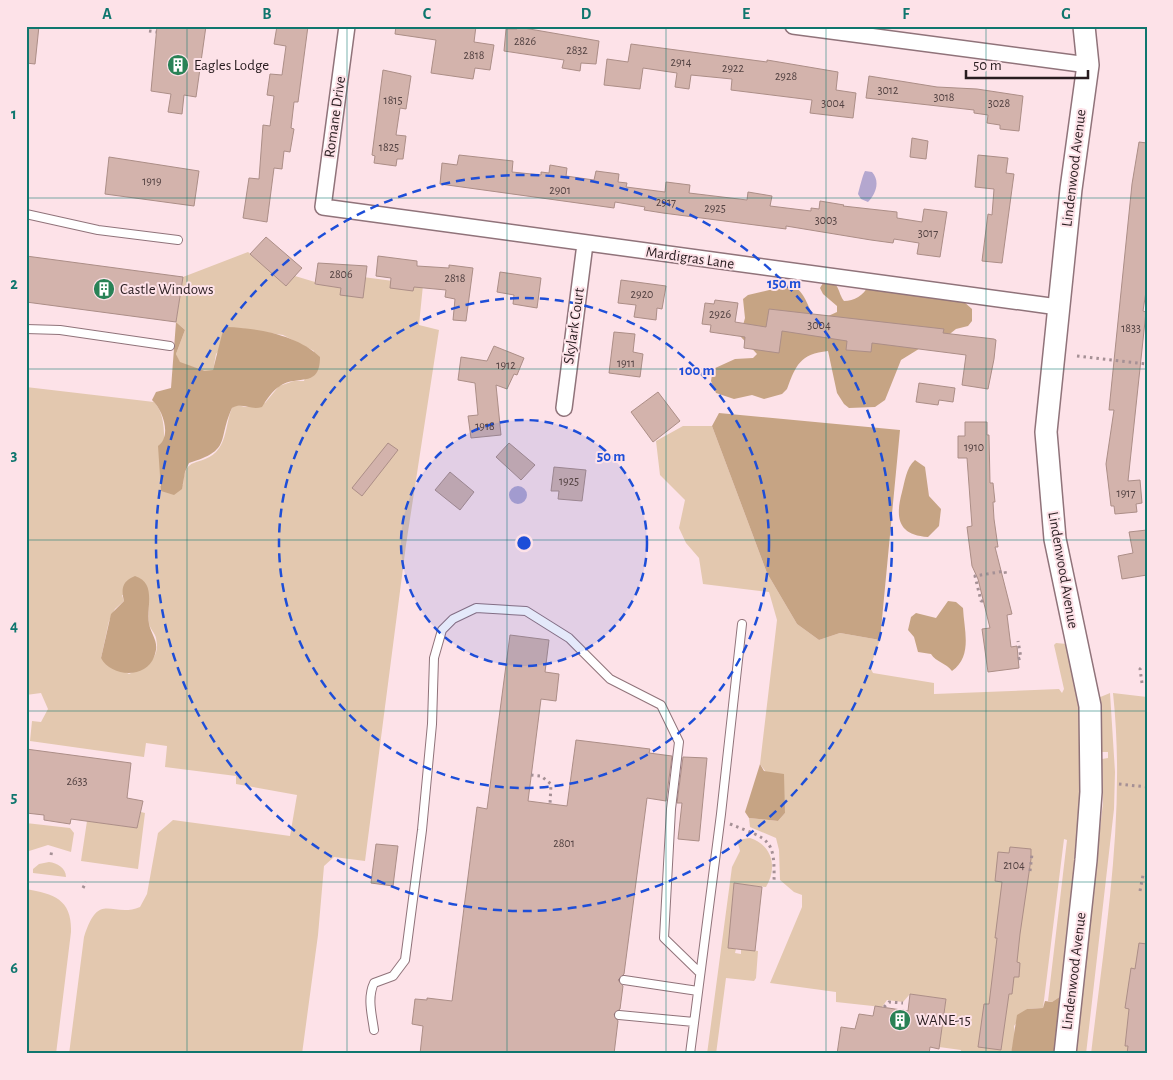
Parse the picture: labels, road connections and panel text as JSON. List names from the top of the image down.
{
  "streets": {
    "street": [
      "Romane Drive",
      "Lindenwood Avenue",
      "Mardigras Lane",
      "Skylark Court"
    ]
  },
  "crossings": [
    ["Romane Drive", "Mardigras Lane"],
    ["Lindenwood Avenue", "Mardigras Lane"],
    ["Mardigras Lane", "Skylark Court"]
  ],
  "places": {
    "building": ["Eagles Lodge", "Castle Windows", "WANE-15"]
  },
  "house_numbers": [
    "2826",
    "2832",
    "2818",
    "2914",
    "2922",
    "2928",
    "3012",
    "3018",
    "1815",
    "3004",
    "3028",
    "1825",
    "1919",
    "2901",
    "2917",
    "2925",
    "3003",
    "3017",
    "2806",
    "2818",
    "2920",
    "2926",
    "3004",
    "1833",
    "1911",
    "1912",
    "1918",
    "1910",
    "1925",
    "1917",
    "2633",
    "2801",
    "2104"
  ],
  "scale_bar": "50 m",
  "grid": {
    "columns": [
      "A",
      "B",
      "C",
      "D",
      "E",
      "F",
      "G"
    ],
    "rows": [
      "1",
      "2",
      "3",
      "4",
      "5",
      "6"
    ]
  },
  "rings": ["150 m", "100 m", "50 m"]
}
